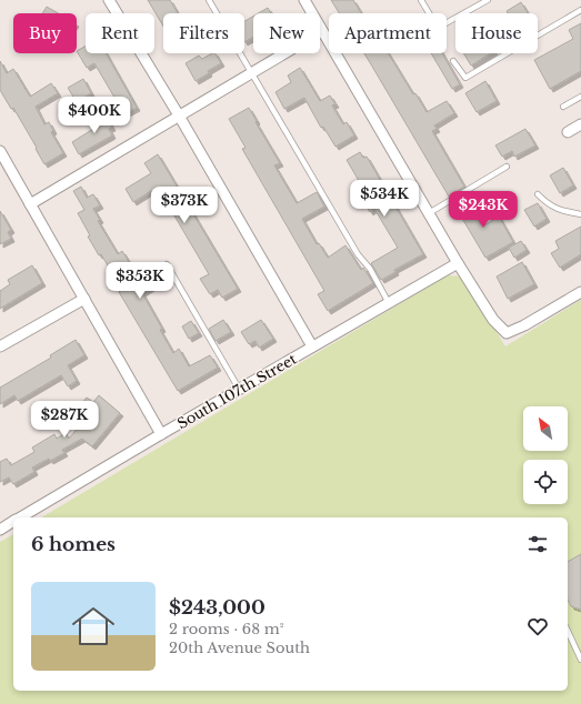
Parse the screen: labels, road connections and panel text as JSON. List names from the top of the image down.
{
  "streets": {
    "street": ["South 107th Street"]
  },
  "north": "top left",
  "page": {
    "chip": [
      "Buy",
      "Rent",
      "Filters",
      "New",
      "Apartment",
      "House"
    ],
    "price": [
      "$400K",
      "$534K",
      "$373K",
      "$243K",
      "$353K",
      "$287K"
    ],
    "heading": "6 homes",
    "list": [
      {
        "name": "$243,000",
        "note": "2 rooms · 68 m² · 20th Avenue South"
      }
    ]
  }
}
